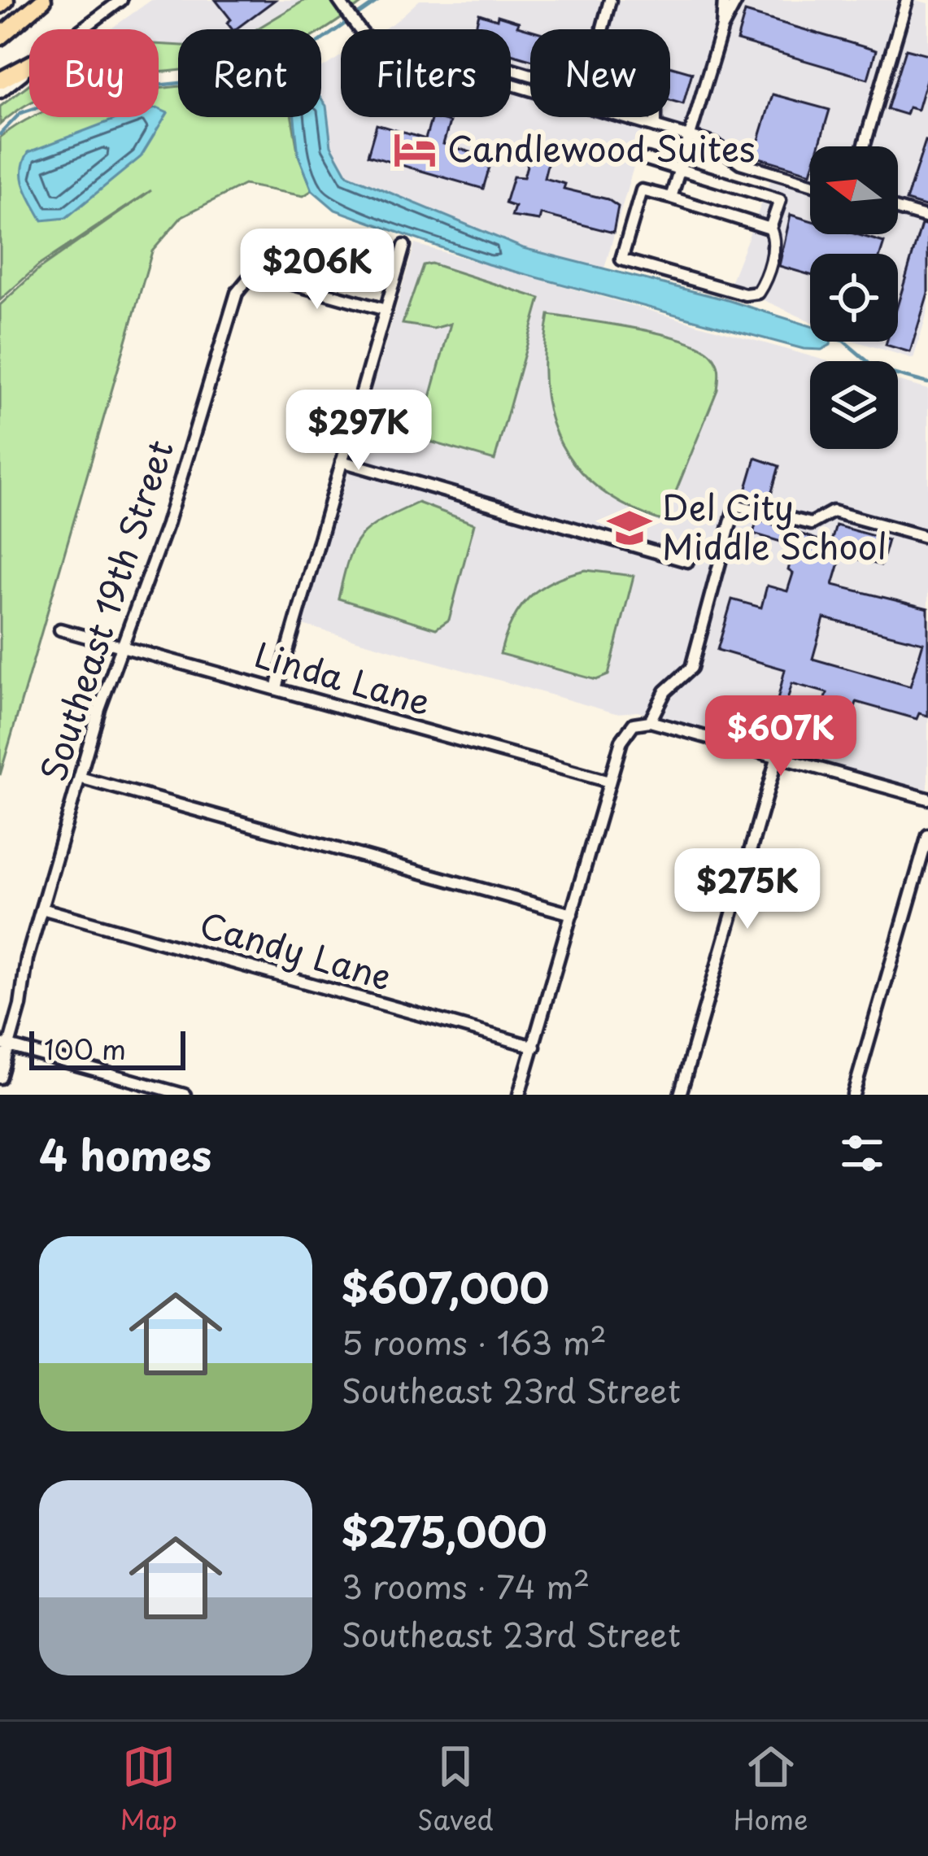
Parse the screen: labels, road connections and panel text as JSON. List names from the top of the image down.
{
  "streets": {
    "street": ["Southeast 19th Street", "Linda Lane", "Candy Lane"]
  },
  "crossings": [
    ["Southeast 19th Street", "Linda Lane"],
    ["Southeast 19th Street", "Candy Lane"]
  ],
  "places": {
    "hotel": ["Candlewood Suites"],
    "school or university": ["Del City Middle School"]
  },
  "scale_bar": "100 m",
  "north": "left",
  "page": {
    "chip": [
      "Buy",
      "Rent",
      "Filters",
      "New"
    ],
    "price": [
      "$206K",
      "$297K",
      "$607K",
      "$275K"
    ],
    "scale": "100 m",
    "heading": "4 homes",
    "list": [
      {
        "name": "$607,000",
        "note": "5 rooms · 163 m² · Southeast 23rd Street"
      },
      {
        "name": "$275,000",
        "note": "3 rooms · 74 m² · Southeast 23rd Street"
      }
    ],
    "tabs": ["Map", "Saved", "Home"]
  }
}
